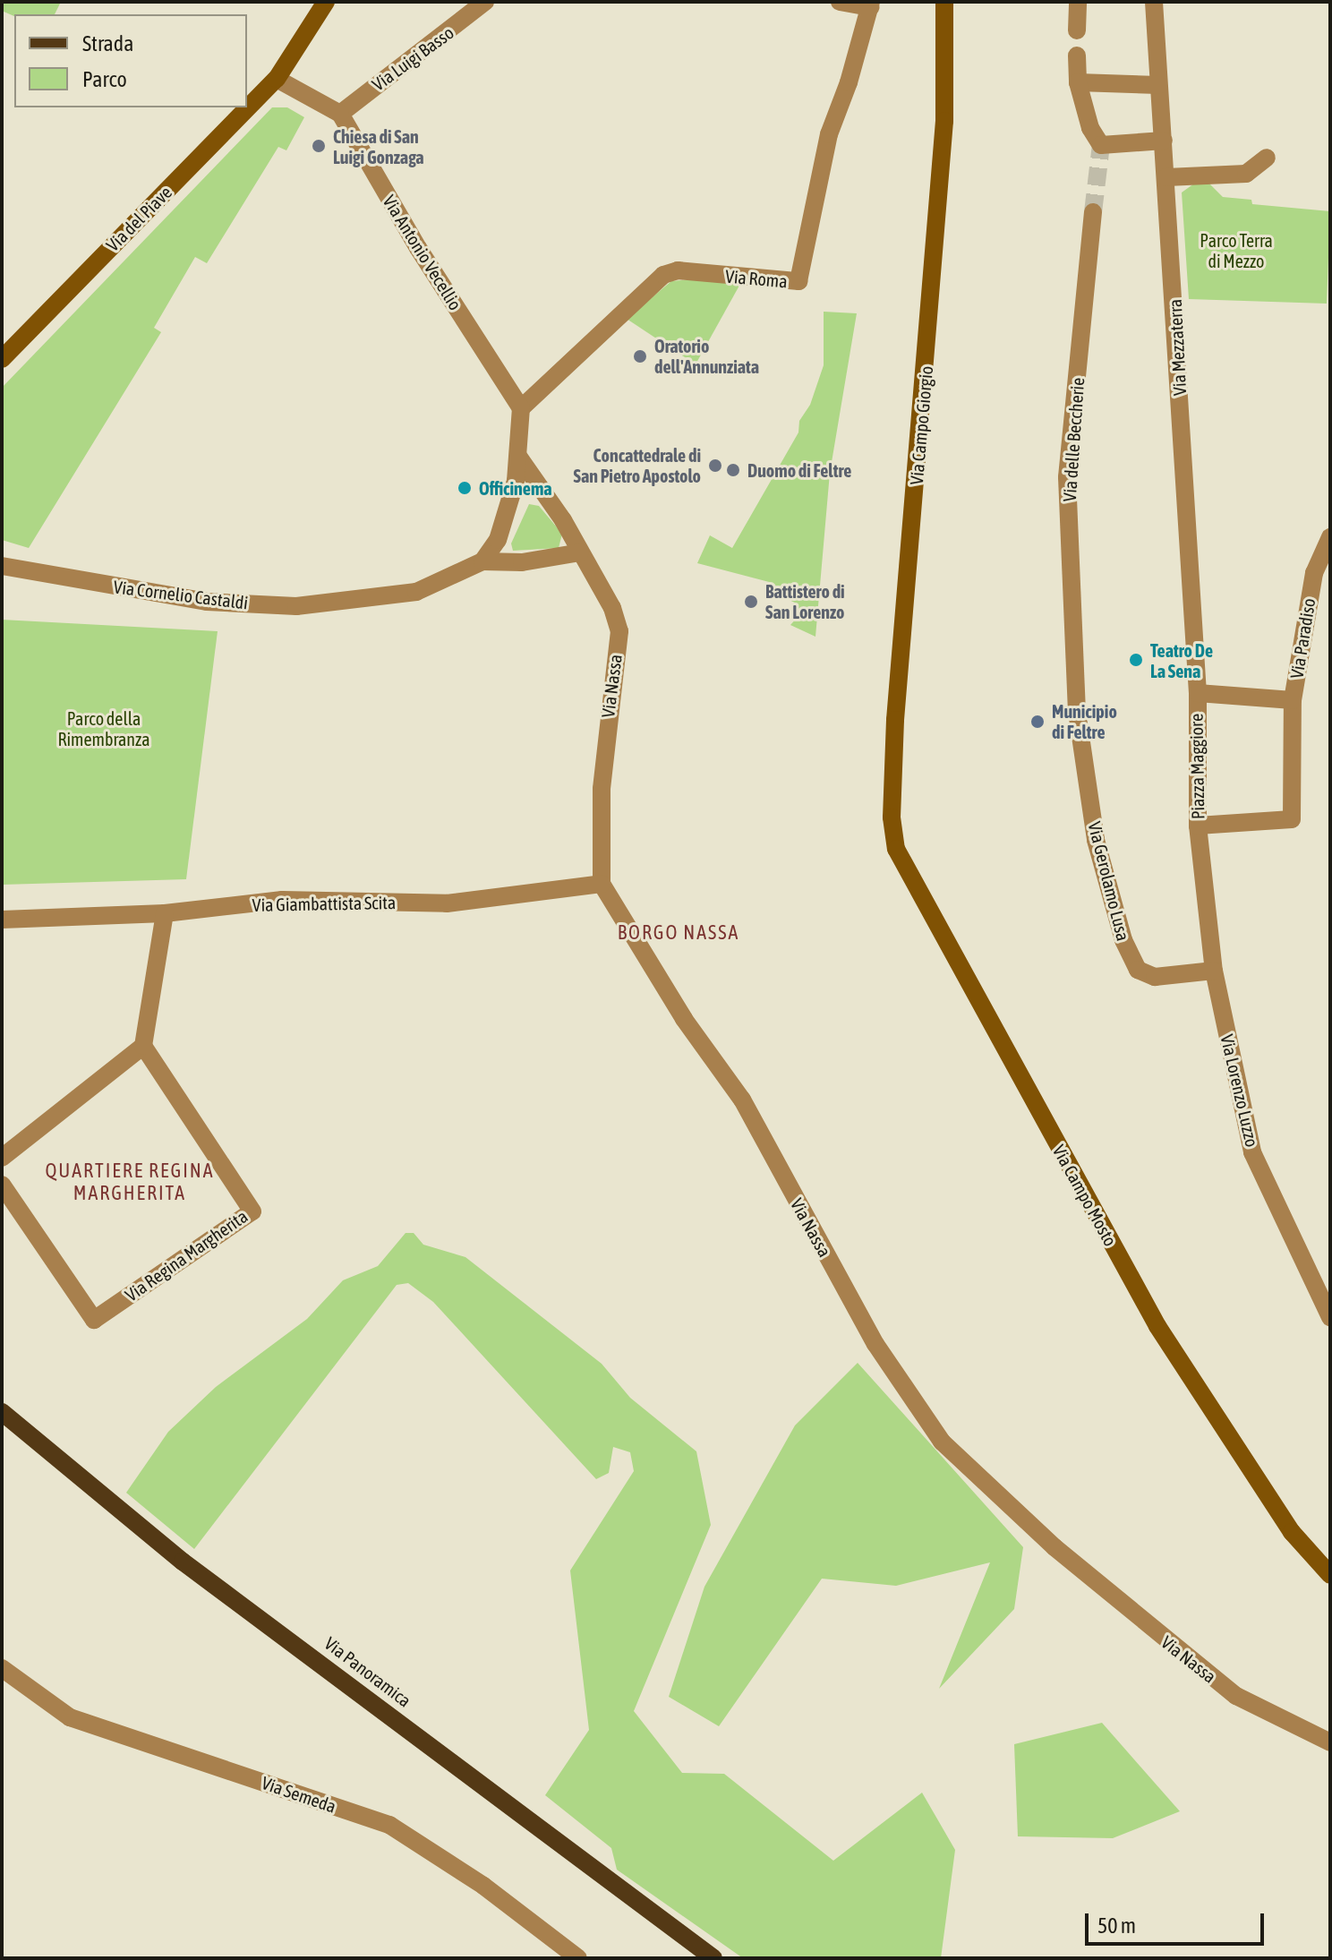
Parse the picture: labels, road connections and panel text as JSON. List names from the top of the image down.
{
  "streets": {
    "main road": ["Via Panoramica"],
    "street": [
      "Via Luigi Basso",
      "Via del Piave",
      "Via Antonio Vecellio",
      "Via Roma",
      "Via Mezzaterra",
      "Via Campo Giorgio",
      "Via delle Beccherie",
      "Via Cornelio Castaldi",
      "Via Paradiso",
      "Via Nassa",
      "Piazza Maggiore",
      "Via Gerolamo Lusa",
      "Via Giambattista Scita",
      "Via Lorenzo Luzzo",
      "Via Campo Mosto",
      "Via Regina Margherita",
      "Via Semeda"
    ]
  },
  "crossings": [
    ["Via Luigi Basso", "Via Antonio Vecellio"],
    ["Via Antonio Vecellio", "Via Roma"],
    ["Via Mezzaterra", "Piazza Maggiore"],
    ["Via Campo Giorgio", "Via Campo Mosto"],
    ["Via delle Beccherie", "Via Gerolamo Lusa"],
    ["Via Paradiso", "Piazza Maggiore"],
    ["Via Nassa", "Via Giambattista Scita"],
    ["Piazza Maggiore", "Via Lorenzo Luzzo"],
    ["Via Gerolamo Lusa", "Via Lorenzo Luzzo"]
  ],
  "districts": ["BORGO NASSA", "QUARTIERE REGINA MARGHERITA"],
  "parks": ["Parco Terra di Mezzo", "Parco della Rimembranza"],
  "places": [
    "Chiesa di San Luigi Gonzaga",
    "Oratorio dell'Annunziata",
    "Concattedrale di San Pietro Apostolo",
    "Duomo di Feltre",
    "Officinema",
    "Battistero di San Lorenzo",
    "Teatro De La Sena",
    "Municipio di Feltre"
  ],
  "legend": ["Strada", "Parco"],
  "scale_bar": "50 m"
}
